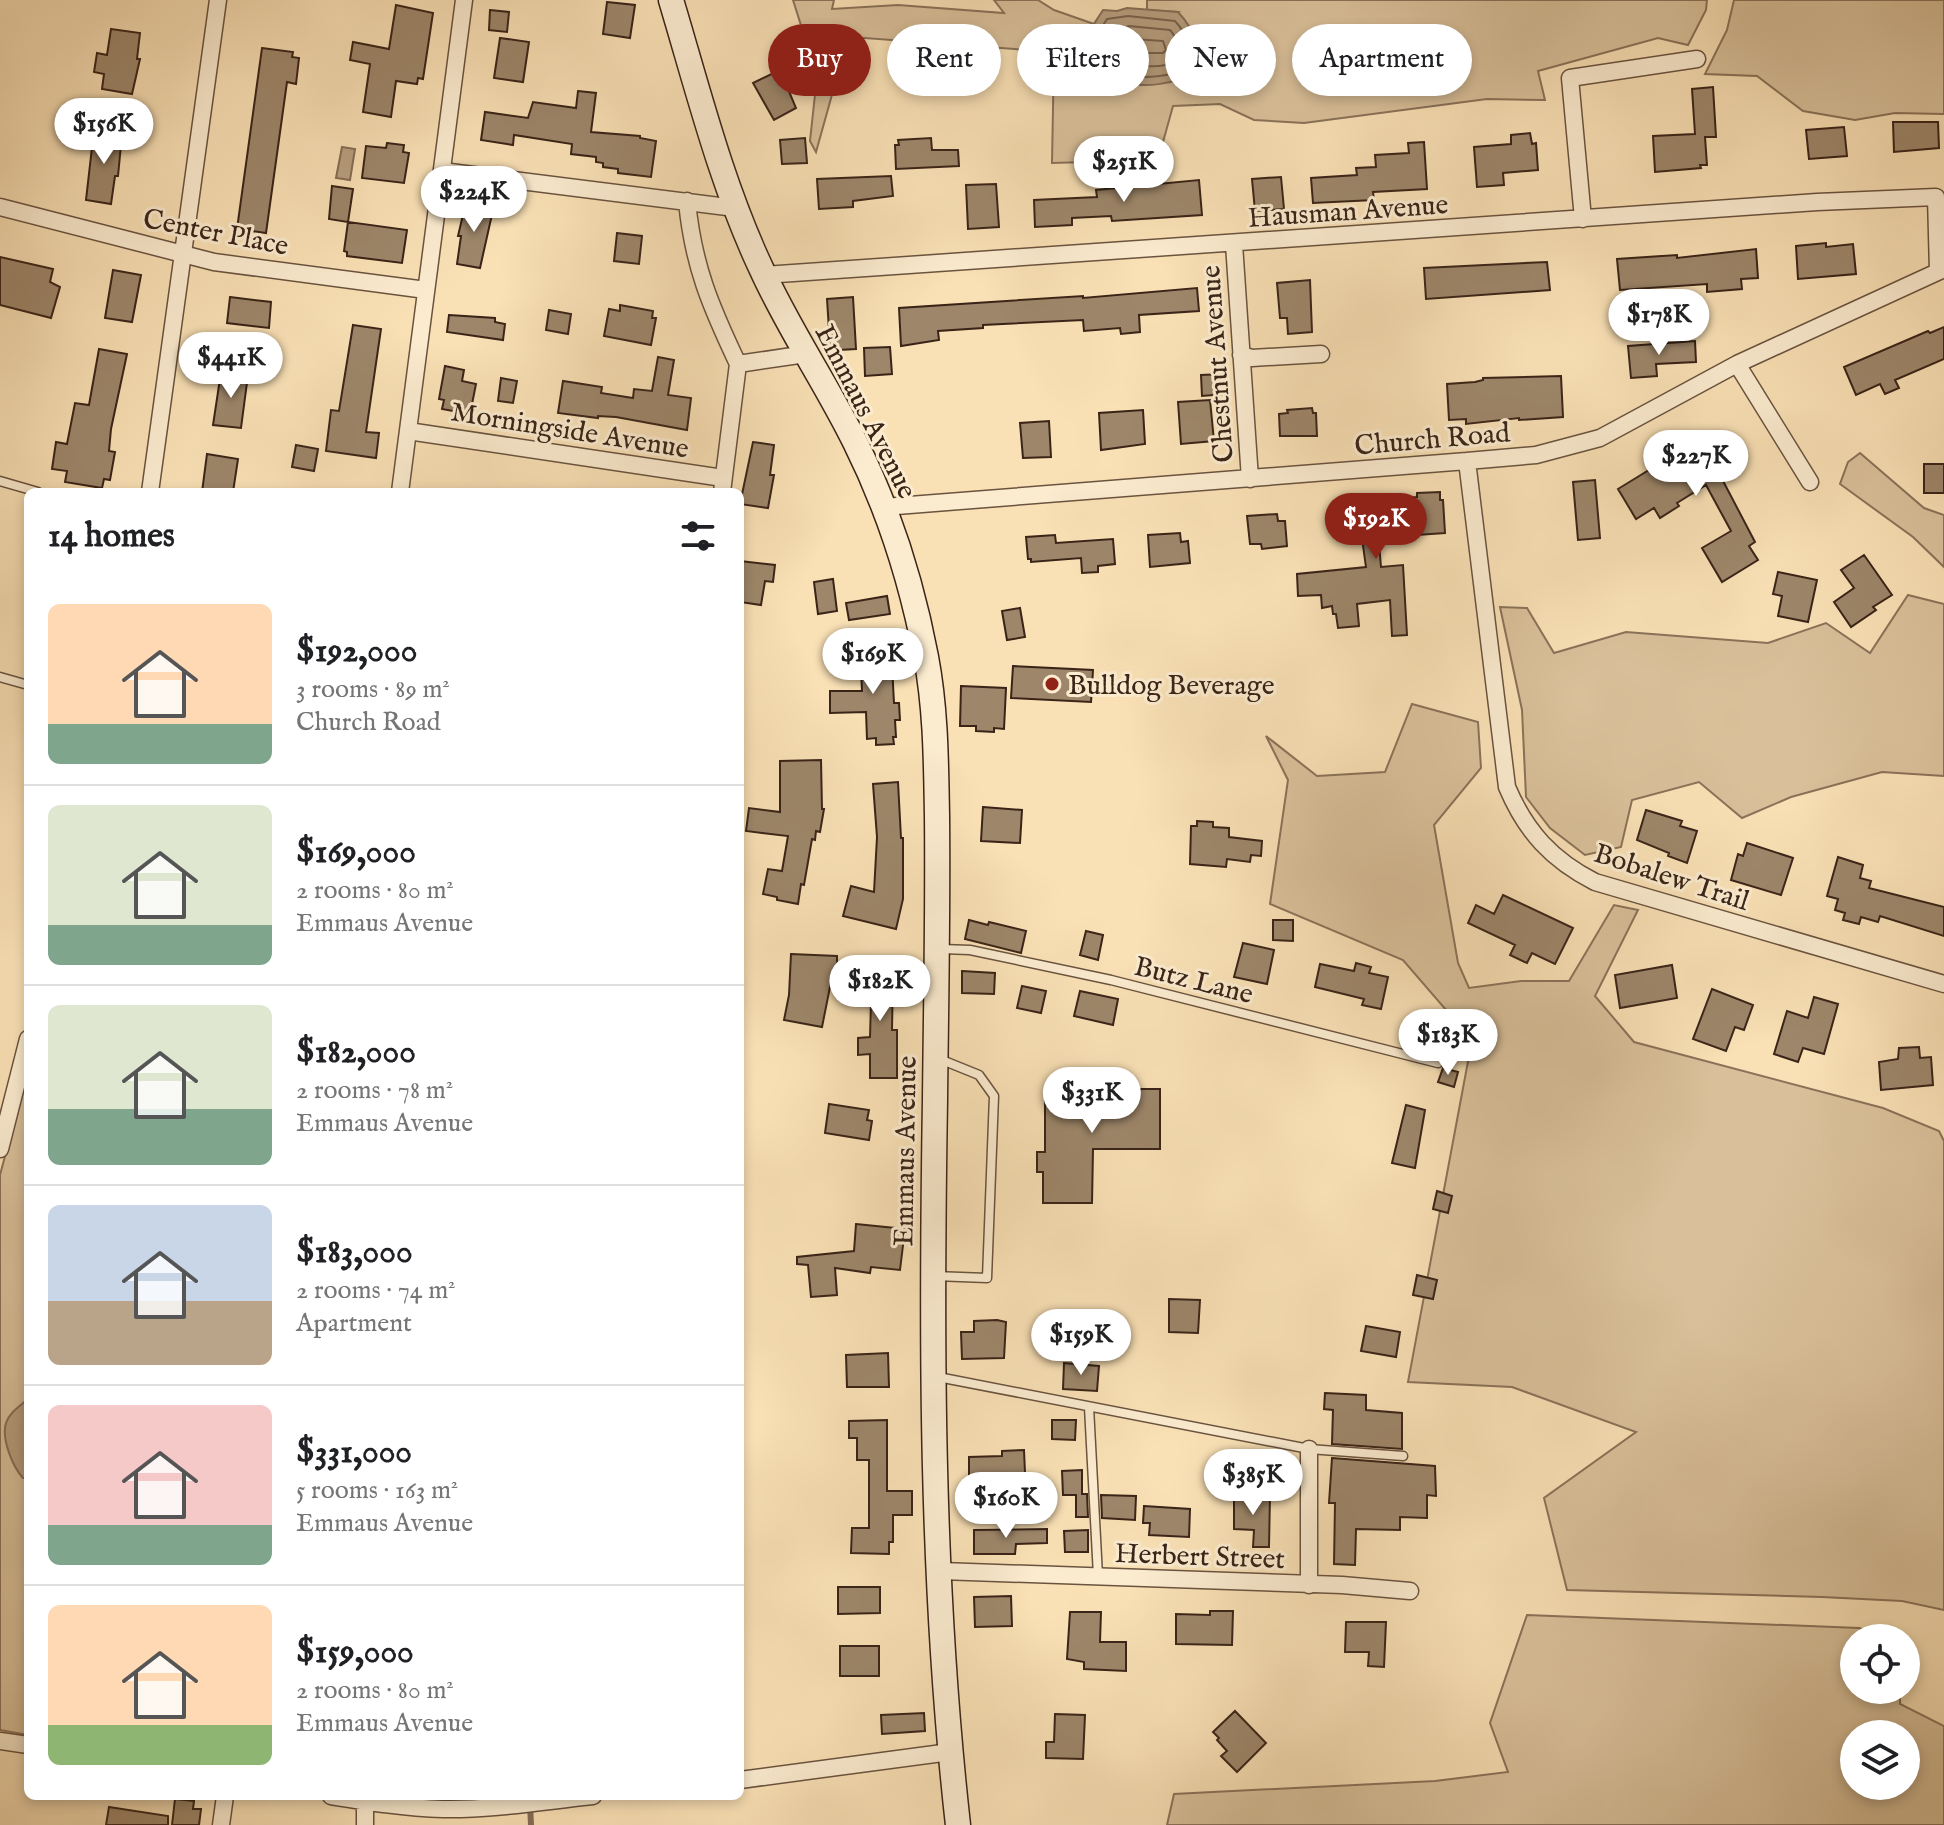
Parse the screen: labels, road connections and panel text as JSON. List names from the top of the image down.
{
  "streets": {
    "main road": ["Emmaus Avenue"],
    "street": [
      "Hausman Avenue",
      "Center Place",
      "Chestnut Avenue",
      "Morningside Avenue",
      "Church Road",
      "Bobalew Trail",
      "Herbert Street"
    ],
    "lane": ["Butz Lane"]
  },
  "crossings": [
    ["Hausman Avenue", "Chestnut Avenue"],
    ["Hausman Avenue", "Emmaus Avenue"],
    ["Hausman Avenue", "Church Road"],
    ["Chestnut Avenue", "Church Road"],
    ["Emmaus Avenue", "Church Road"],
    ["Emmaus Avenue", "Butz Lane"],
    ["Emmaus Avenue", "Herbert Street"],
    ["Church Road", "Bobalew Trail"]
  ],
  "places": ["Bulldog Beverage"],
  "page": {
    "chip": [
      "Buy",
      "Rent",
      "Filters",
      "New",
      "Apartment"
    ],
    "price": [
      "$156K",
      "$251K",
      "$224K",
      "$178K",
      "$441K",
      "$227K",
      "$192K",
      "$169K",
      "$182K",
      "$183K",
      "$331K",
      "$159K",
      "$385K",
      "$160K"
    ],
    "heading": "14 homes",
    "list": [
      {
        "name": "$192,000",
        "note": "3 rooms · 89 m² · Church Road"
      },
      {
        "name": "$169,000",
        "note": "2 rooms · 80 m² · Emmaus Avenue"
      },
      {
        "name": "$182,000",
        "note": "2 rooms · 78 m² · Emmaus Avenue"
      },
      {
        "name": "$183,000",
        "note": "2 rooms · 74 m² · Apartment"
      },
      {
        "name": "$331,000",
        "note": "5 rooms · 163 m² · Emmaus Avenue"
      },
      {
        "name": "$159,000",
        "note": "2 rooms · 80 m² · Emmaus Avenue"
      }
    ]
  }
}
